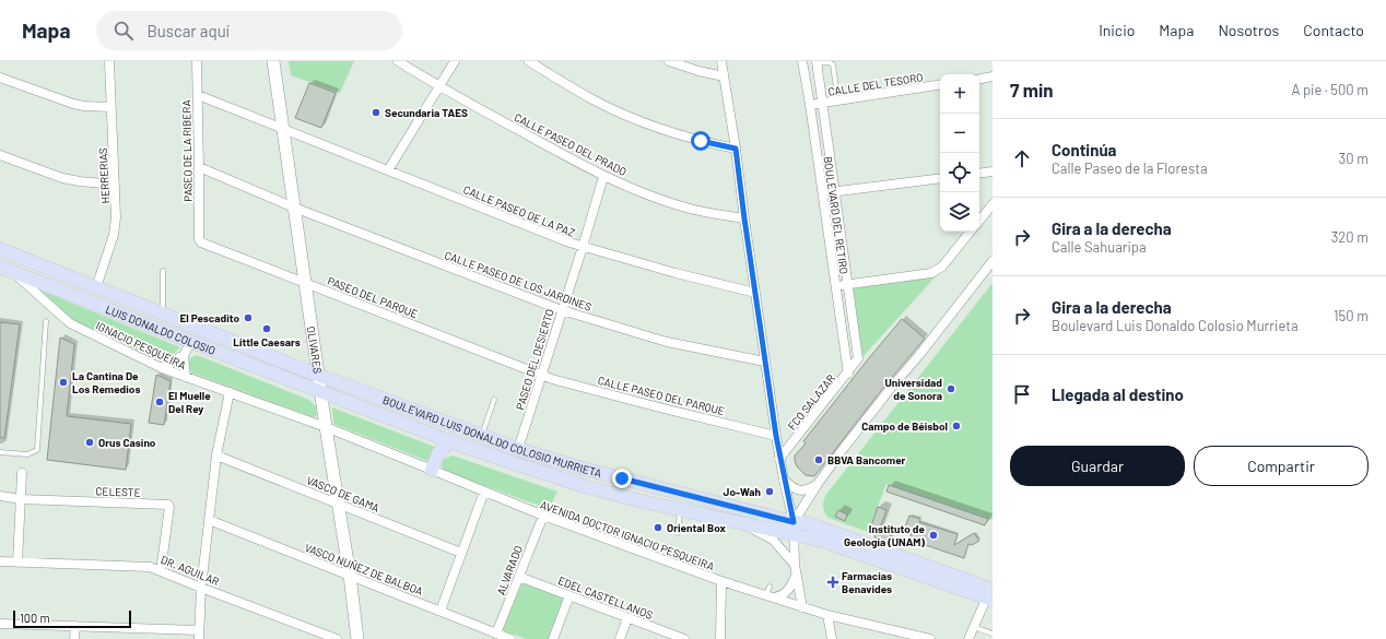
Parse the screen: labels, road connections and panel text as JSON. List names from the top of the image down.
{
  "streets": {
    "main road": ["LUIS DONALDO COLOSIO", "OLIVARES", "BOULEVARD LUIS DONALDO COLOSIO MURRIETA"],
    "street": [
      "CALLE DEL TESORO",
      "CALLE PASEO DEL PRADO",
      "PASEO DE LA RIBERA",
      "HERRERIAS",
      "CALLE PASEO DE LA PAZ",
      "BOULEVARD DEL RETIRO",
      "CALLE PASEO DE LOS JARDINES",
      "PASEO DEL PARQUE",
      "IGNACIO PESQUEIRA",
      "PASEO DEL DESIERTO",
      "CALLE PASEO DEL PARQUE",
      "FCO SALAZAR",
      "CELESTE",
      "VASCO DE GAMA",
      "AVENIDA DOCTOR IGNACIO PESQUEIRA",
      "VASCO NUÑEZ DE BALBOA",
      "DR. AGUILAR",
      "ALVARADO",
      "EDEL CASTELLANOS"
    ]
  },
  "crossings": [
    ["CALLE DEL TESORO", "BOULEVARD DEL RETIRO"],
    ["CALLE PASEO DEL PRADO", "PASEO DEL DESIERTO"],
    ["PASEO DE LA RIBERA", "CALLE PASEO DE LA PAZ"],
    ["PASEO DE LA RIBERA", "CALLE PASEO DE LOS JARDINES"],
    ["PASEO DE LA RIBERA", "PASEO DEL PARQUE"],
    ["HERRERIAS", "LUIS DONALDO COLOSIO"],
    ["CALLE PASEO DE LA PAZ", "OLIVARES"],
    ["CALLE PASEO DE LA PAZ", "PASEO DEL DESIERTO"],
    ["BOULEVARD DEL RETIRO", "FCO SALAZAR"],
    ["CALLE PASEO DE LOS JARDINES", "OLIVARES"],
    ["CALLE PASEO DE LOS JARDINES", "PASEO DEL DESIERTO"],
    ["PASEO DEL PARQUE", "OLIVARES"],
    ["PASEO DEL PARQUE", "PASEO DEL DESIERTO"],
    ["PASEO DEL PARQUE", "CALLE PASEO DEL PARQUE"],
    ["LUIS DONALDO COLOSIO", "IGNACIO PESQUEIRA"],
    ["LUIS DONALDO COLOSIO", "OLIVARES"],
    ["LUIS DONALDO COLOSIO", "BOULEVARD LUIS DONALDO COLOSIO MURRIETA"],
    ["IGNACIO PESQUEIRA", "OLIVARES"],
    ["IGNACIO PESQUEIRA", "AVENIDA DOCTOR IGNACIO PESQUEIRA"],
    ["OLIVARES", "BOULEVARD LUIS DONALDO COLOSIO MURRIETA"],
    ["OLIVARES", "VASCO DE GAMA"],
    ["OLIVARES", "AVENIDA DOCTOR IGNACIO PESQUEIRA"],
    ["OLIVARES", "VASCO NUÑEZ DE BALBOA"],
    ["PASEO DEL DESIERTO", "CALLE PASEO DEL PARQUE"],
    ["PASEO DEL DESIERTO", "BOULEVARD LUIS DONALDO COLOSIO MURRIETA"],
    ["CELESTE", "DR. AGUILAR"],
    ["AVENIDA DOCTOR IGNACIO PESQUEIRA", "ALVARADO"],
    ["VASCO NUÑEZ DE BALBOA", "ALVARADO"],
    ["ALVARADO", "EDEL CASTELLANOS"]
  ],
  "places": {
    "other": [
      "Secundaria TAES",
      "El Pescadito",
      "Little Caesars",
      "La Cantina De Los Remedios",
      "Universidad de Sonora",
      "El Muelle Del Rey",
      "Campo de Béisbol",
      "Orus Casino",
      "BBVA Bancomer",
      "Jo-Wah",
      "Oriental Box",
      "Instituto de Geología (UNAM)"
    ],
    "health": ["Farmacias Benavides"]
  },
  "scale_bar": "100 m",
  "page": {
    "header": "Mapa",
    "search": "Buscar aquí",
    "nav": [
      "Inicio",
      "Mapa",
      "Nosotros",
      "Contacto"
    ],
    "heading": ["7 min", "A pie · 500 m"],
    "map_buttons": ["+", "−"],
    "list": [
      ["Continúa", "Calle Paseo de la Floresta", "30 m"],
      ["Gira a la derecha", "Calle Sahuaripa", "320 m"],
      ["Gira a la derecha", "Boulevard Luis Donaldo Colosio Murrieta", "150 m"],
      "Llegada al destino"
    ],
    "buttons": ["Guardar", "Compartir"],
    "scale": "100 m"
  }
}
